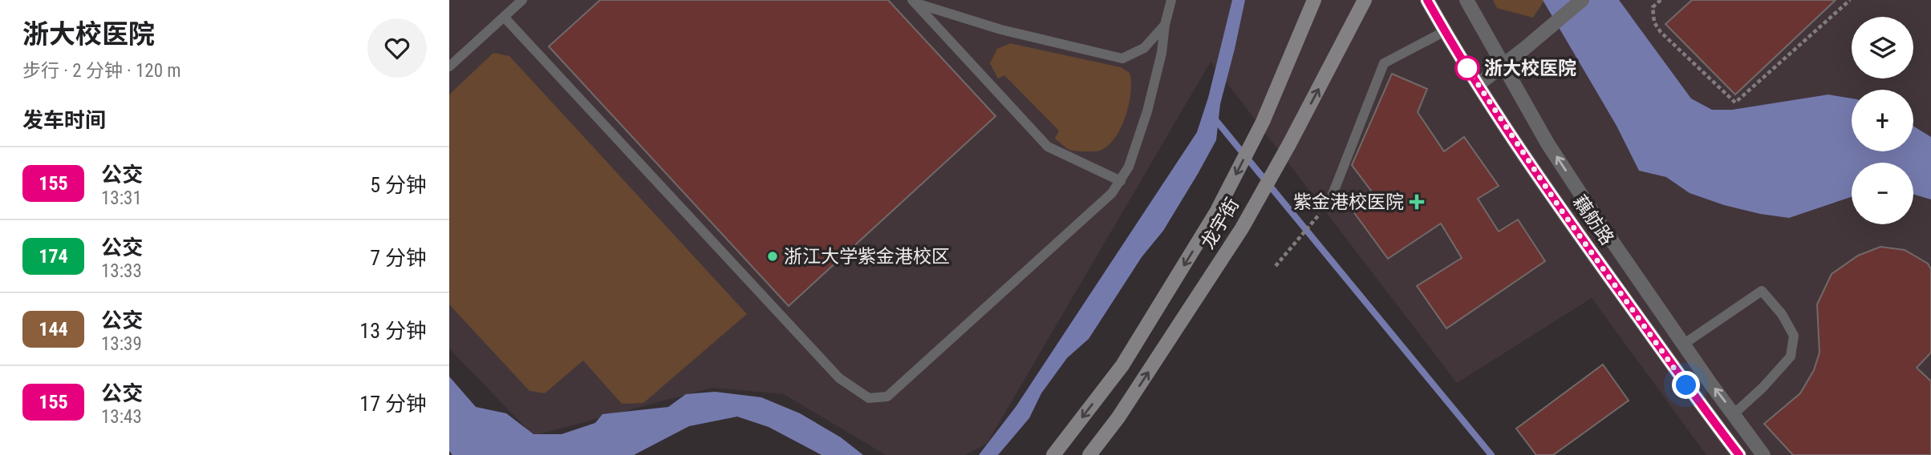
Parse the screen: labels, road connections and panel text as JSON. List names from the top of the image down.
{
  "streets": {
    "street": ["藕舫路", "龙宇街"]
  },
  "places": {
    "other": ["浙大校医院", "浙江大学紫金港校区"],
    "health": ["紫金港校医院"]
  },
  "lines": ["bus line 155"],
  "page": {
    "heading": [
      ["浙大校医院", "步行 · 2 分钟 · 120 m"],
      "发车时间"
    ],
    "map_buttons": ["+", "−"],
    "list": [
      {
        "mark": "155",
        "name": "公交",
        "note": "13:31",
        "value": "5 分钟"
      },
      {
        "mark": "174",
        "name": "公交",
        "note": "13:33",
        "value": "7 分钟"
      },
      {
        "mark": "144",
        "name": "公交",
        "note": "13:39",
        "value": "13 分钟"
      },
      {
        "mark": "155",
        "name": "公交",
        "note": "13:43",
        "value": "17 分钟"
      }
    ]
  }
}
